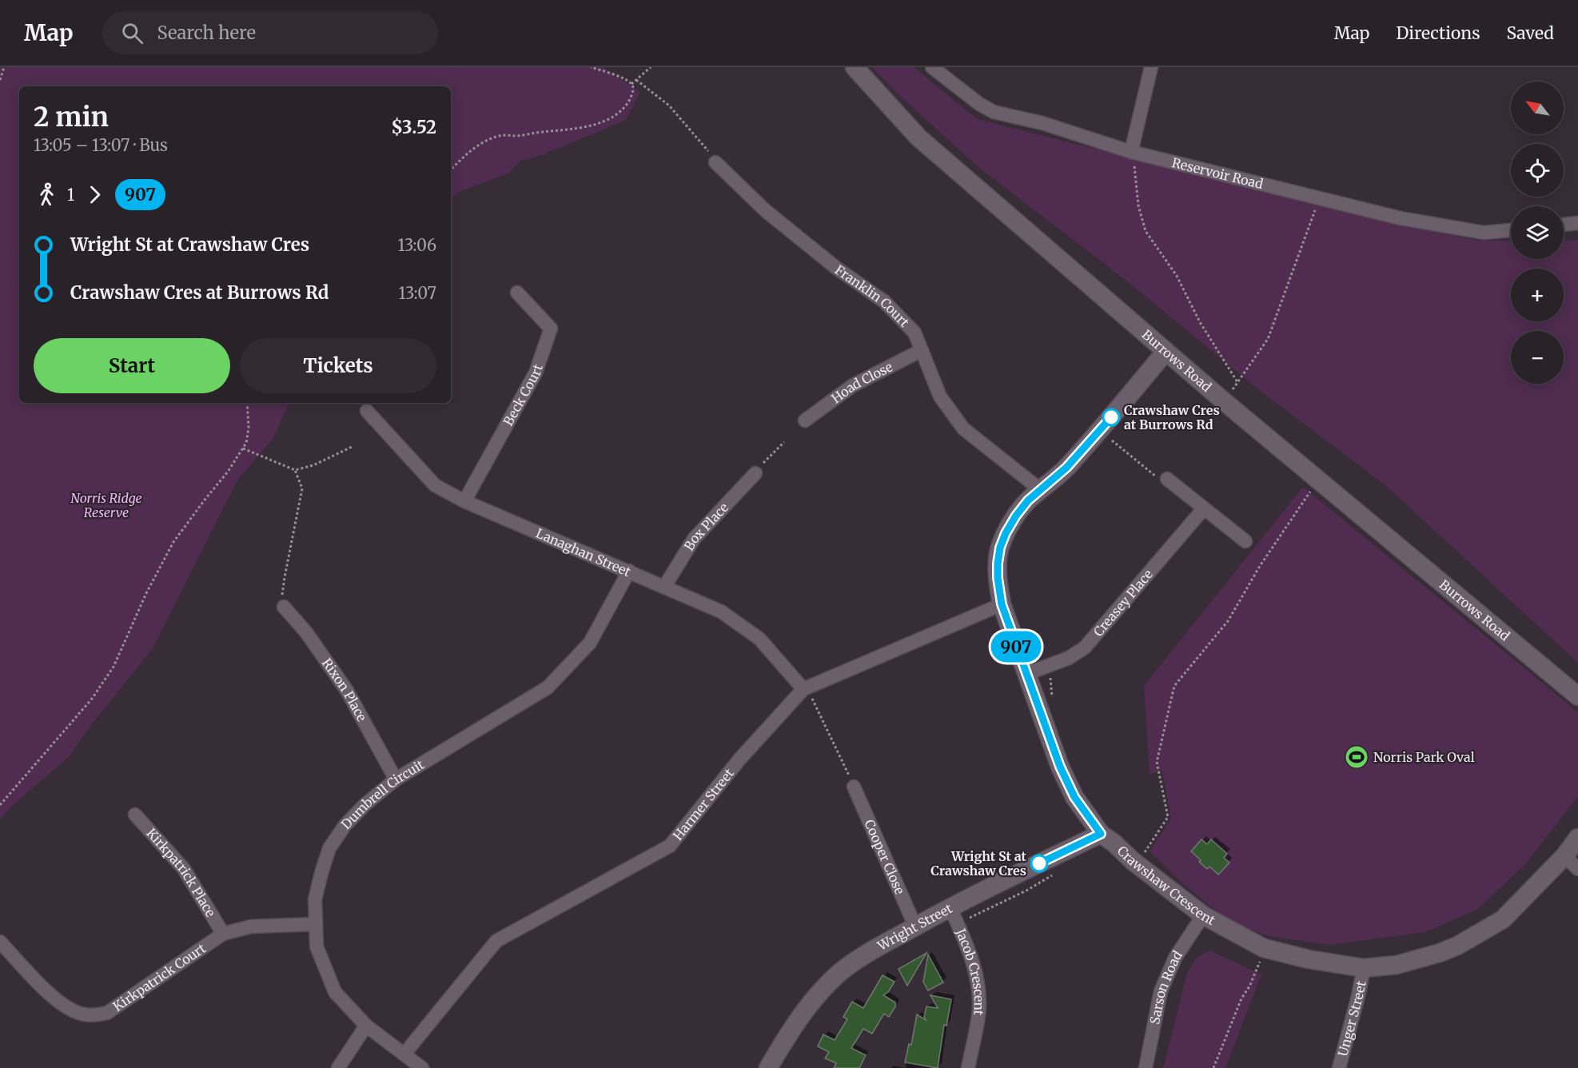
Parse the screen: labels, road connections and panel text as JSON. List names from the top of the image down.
{
  "streets": {
    "street": [
      "Reservoir Road",
      "Franklin Court",
      "Burrows Road",
      "Hoad Close",
      "Beck Court",
      "Box Place",
      "Lanaghan Street",
      "Creasey Place",
      "Rixon Place",
      "Dumbrell Circuit",
      "Harmer Street",
      "Cooper Close",
      "Kirkpatrick Place",
      "Crawshaw Crescent",
      "Wright Street",
      "Jacob Crescent",
      "Kirkpatrick Court",
      "Sarson Road",
      "Unger Street"
    ]
  },
  "crossings": [
    ["Franklin Court", "Hoad Close"],
    ["Franklin Court", "Crawshaw Crescent"],
    ["Burrows Road", "Crawshaw Crescent"],
    ["Beck Court", "Lanaghan Street"],
    ["Box Place", "Lanaghan Street"],
    ["Lanaghan Street", "Dumbrell Circuit"],
    ["Lanaghan Street", "Harmer Street"],
    ["Creasey Place", "Crawshaw Crescent"],
    ["Rixon Place", "Dumbrell Circuit"],
    ["Dumbrell Circuit", "Harmer Street"],
    ["Dumbrell Circuit", "Kirkpatrick Court"],
    ["Harmer Street", "Crawshaw Crescent"],
    ["Cooper Close", "Wright Street"],
    ["Kirkpatrick Place", "Kirkpatrick Court"],
    ["Crawshaw Crescent", "Wright Street"],
    ["Crawshaw Crescent", "Sarson Road"],
    ["Crawshaw Crescent", "Unger Street"],
    ["Wright Street", "Jacob Crescent"]
  ],
  "parks": ["Norris Ridge Reserve"],
  "places": {
    "other": ["Crawshaw Cres at Burrows Rd", "Wright St at Crawshaw Cres"],
    "sports": ["Norris Park Oval"]
  },
  "lines": ["bus line 907"],
  "north": "top left",
  "page": {
    "header": "Map",
    "search": "Search here",
    "nav": ["Map", "Directions", "Saved"],
    "on_map": "907",
    "map_buttons": ["+", "−"],
    "heading": ["2 min", "13:05 – 13:07 · Bus", "$3.52"],
    "legs": ["1", "907"],
    "list": [
      {
        "name": "Wright St at Crawshaw Cres",
        "value": "13:06"
      },
      {
        "name": "Crawshaw Cres at Burrows Rd",
        "value": "13:07"
      }
    ],
    "buttons": ["Start", "Tickets"]
  }
}
